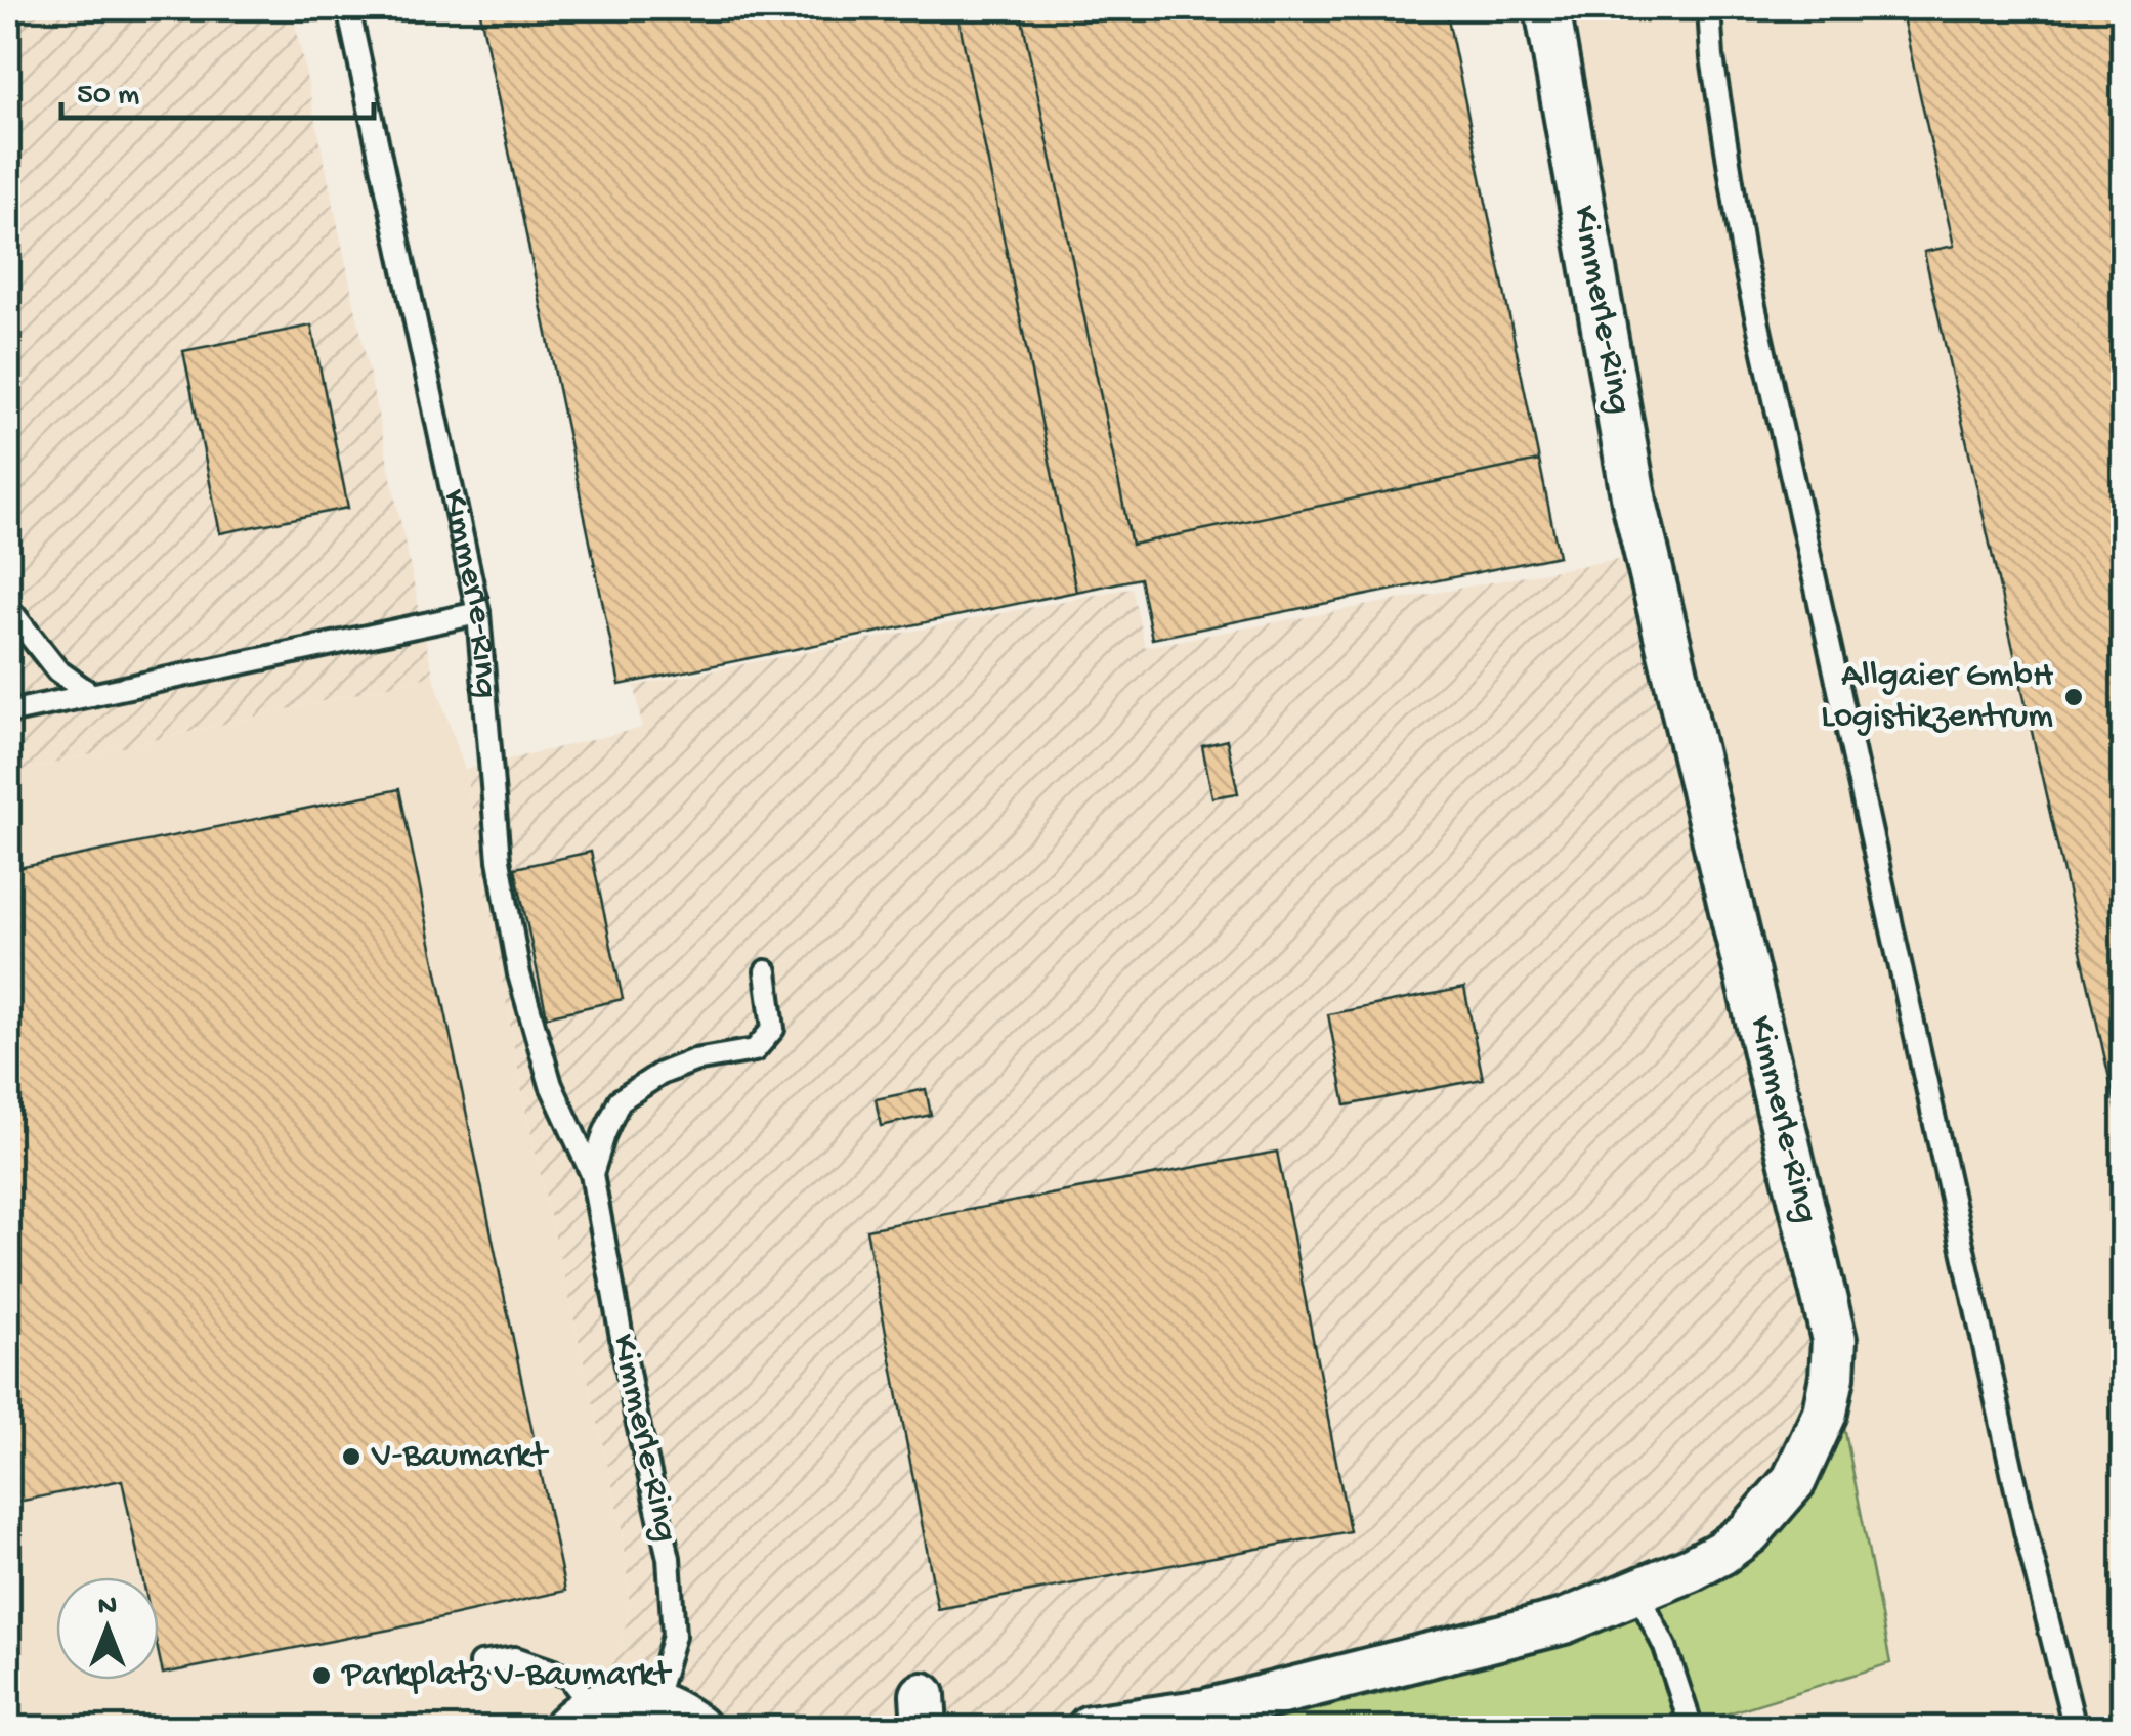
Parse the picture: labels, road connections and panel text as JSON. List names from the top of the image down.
{
  "streets": {
    "street": ["Kimmerle-Ring"]
  },
  "places": ["Allgaier GmbH Logistikzentrum", "V-Baumarkt", "Parkplatz V-Baumarkt"],
  "scale_bar": "50 m",
  "north": "top"
}
